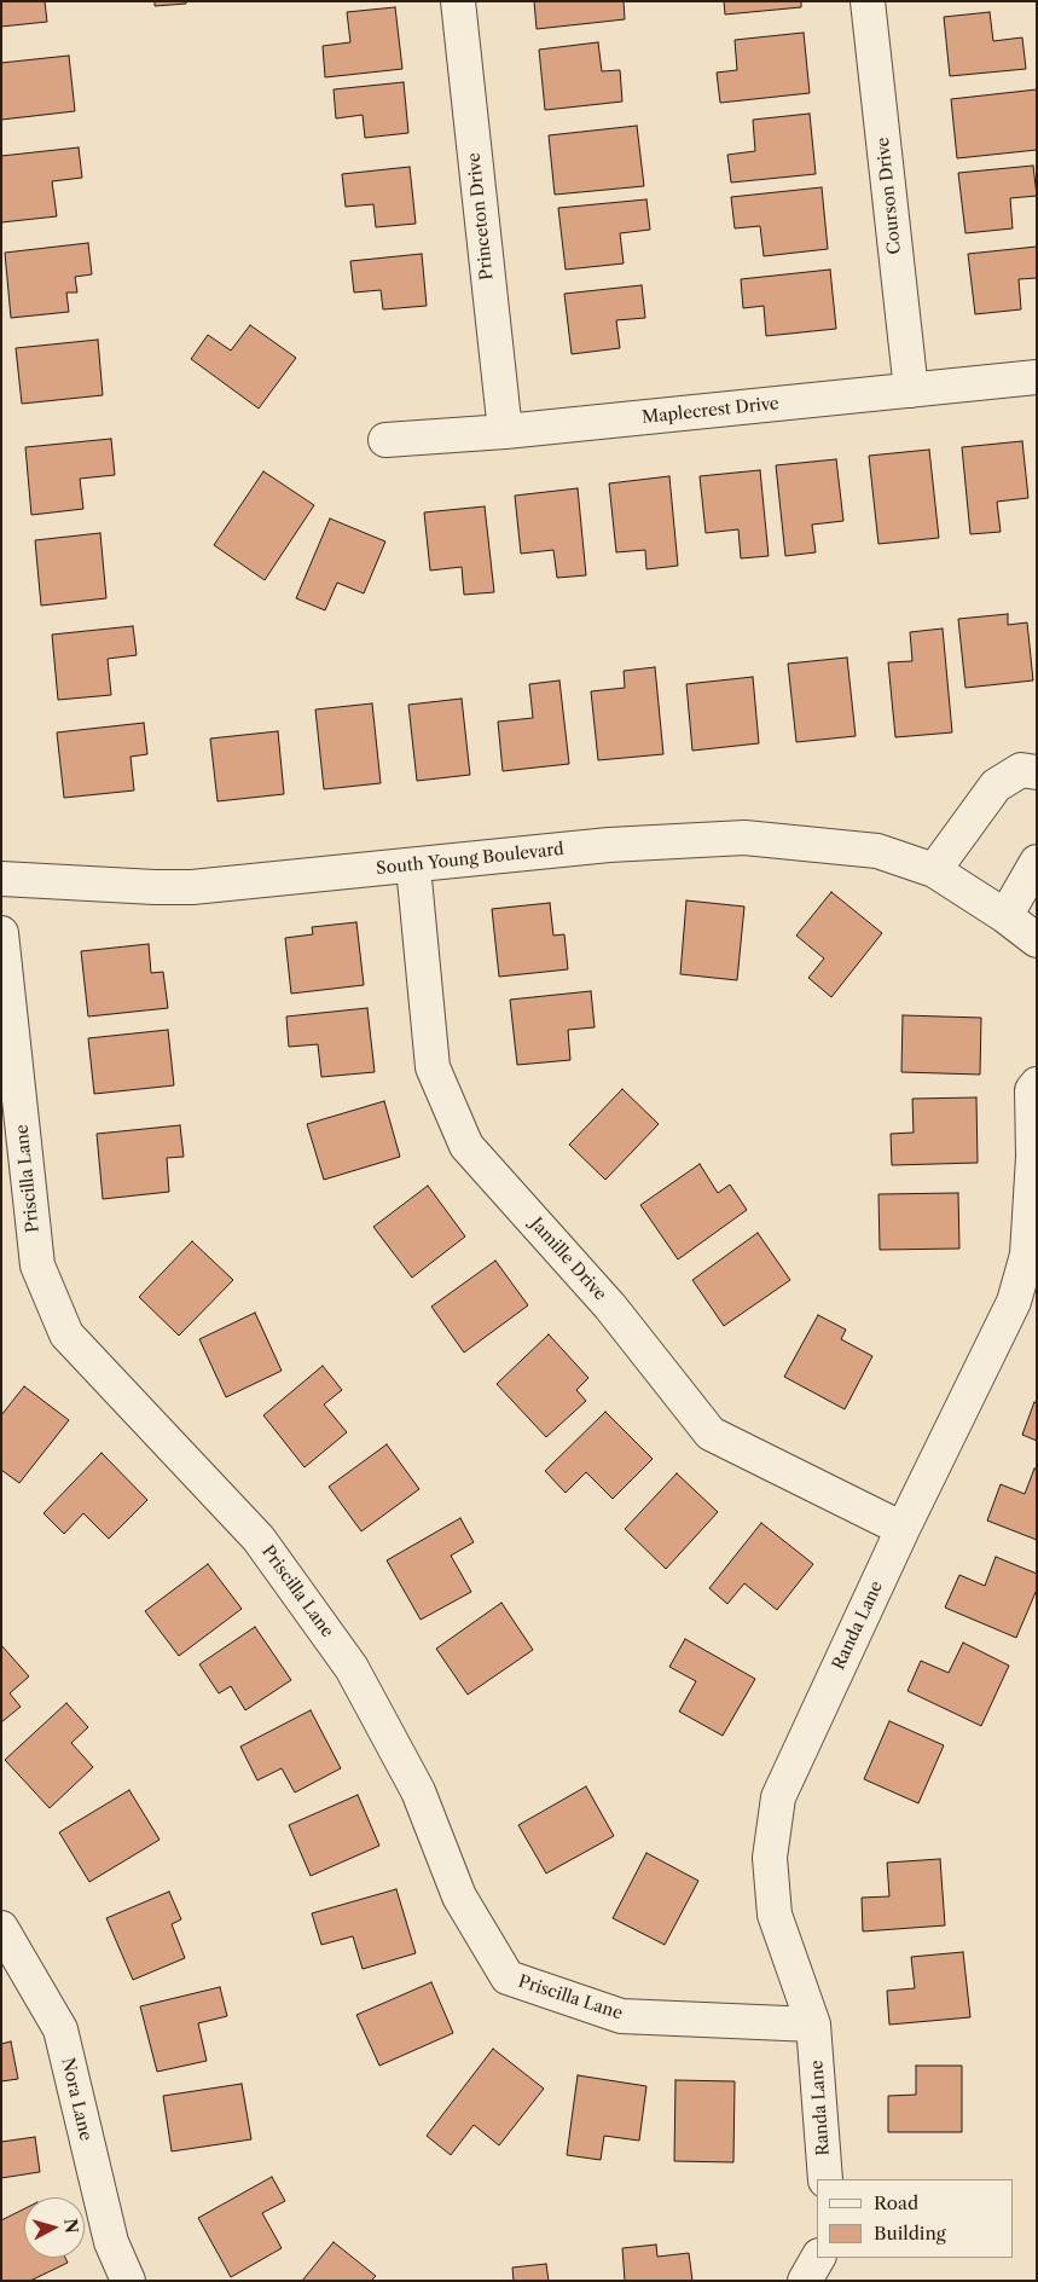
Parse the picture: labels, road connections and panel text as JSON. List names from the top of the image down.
{
  "streets": {
    "street": [
      "Courson Drive",
      "Princeton Drive",
      "Maplecrest Drive",
      "South Young Boulevard",
      "Priscilla Lane",
      "Jamille Drive",
      "Randa Lane",
      "Nora Lane"
    ]
  },
  "crossings": [
    ["Courson Drive", "Maplecrest Drive"],
    ["Princeton Drive", "Maplecrest Drive"],
    ["South Young Boulevard", "Jamille Drive"],
    ["Priscilla Lane", "Randa Lane"],
    ["Jamille Drive", "Randa Lane"]
  ],
  "legend": ["Road", "Building"],
  "north": "right"
}
